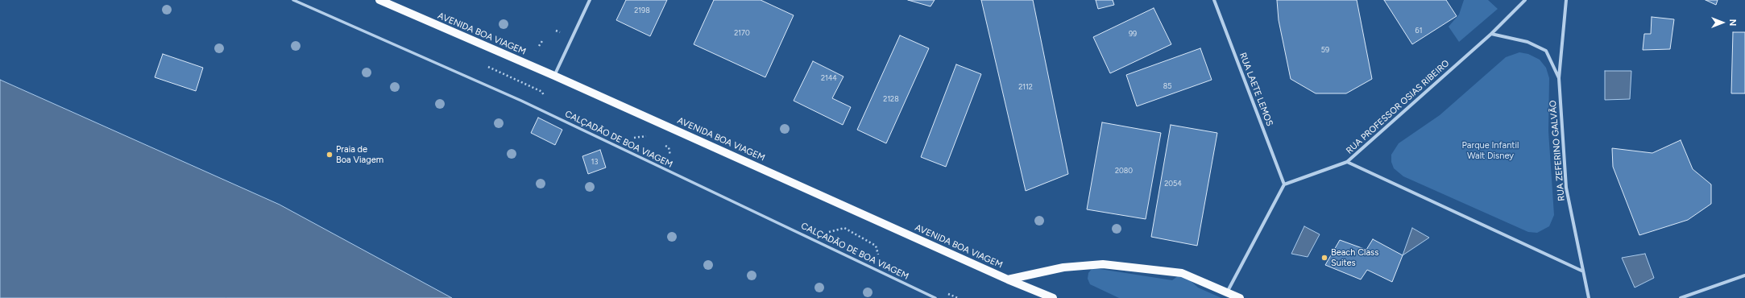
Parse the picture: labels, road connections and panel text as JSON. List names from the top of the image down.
{
  "streets": {
    "main road": ["AVENIDA BOA VIAGEM"],
    "street": [
      "RUA LAETE LEMOS",
      "RUA PROFESSOR OSIAS RIBEIRO",
      "CALÇADÃO DE BOA VIAGEM",
      "RUA ZEFERINO GALVÃO"
    ]
  },
  "crossings": [
    ["RUA LAETE LEMOS", "RUA PROFESSOR OSIAS RIBEIRO"],
    ["RUA PROFESSOR OSIAS RIBEIRO", "RUA ZEFERINO GALVÃO"]
  ],
  "parks": ["Parque Infantil Walt Disney"],
  "places": ["Praia de Boa Viagem", "Beach Class Suites"],
  "house_numbers": [
    "2198",
    "61",
    "2170",
    "99",
    "59",
    "2144",
    "85",
    "2112",
    "2128",
    "13",
    "2080",
    "2054"
  ],
  "north": "right"
}
